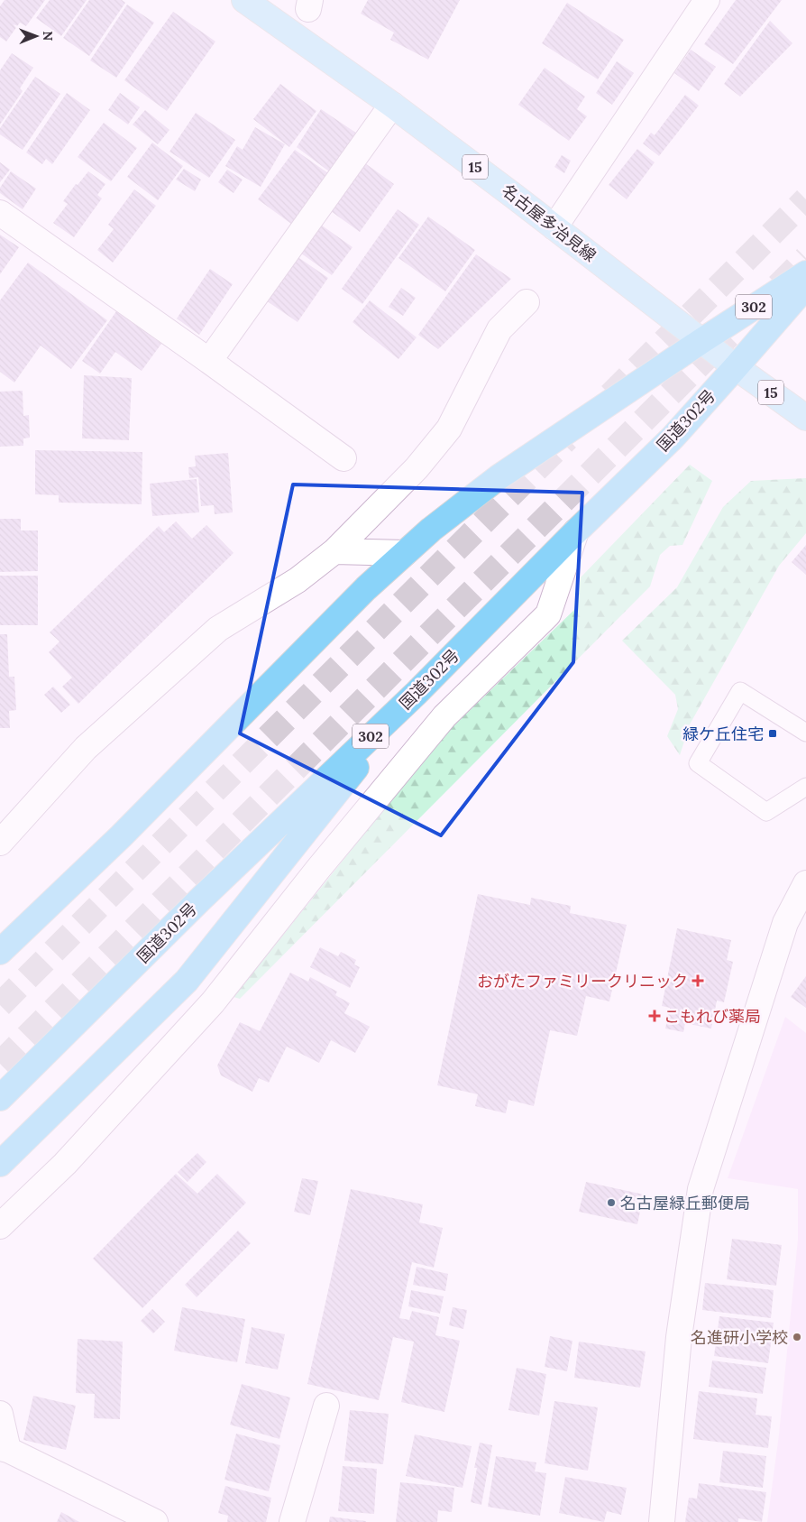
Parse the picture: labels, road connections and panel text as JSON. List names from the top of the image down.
{
  "streets": {
    "highway": ["302", "国道302号"],
    "main road": ["15", "名古屋多治見線"]
  },
  "crossings": [
    ["名古屋多治見線", "302"],
    ["名古屋多治見線", "国道302号"]
  ],
  "places": {
    "transit": ["緑ケ丘住宅"],
    "health": ["おがたファミリークリニック", "こもれび薬局"],
    "other": ["名古屋緑丘郵便局", "名進研小学校"]
  },
  "north": "right"
}
